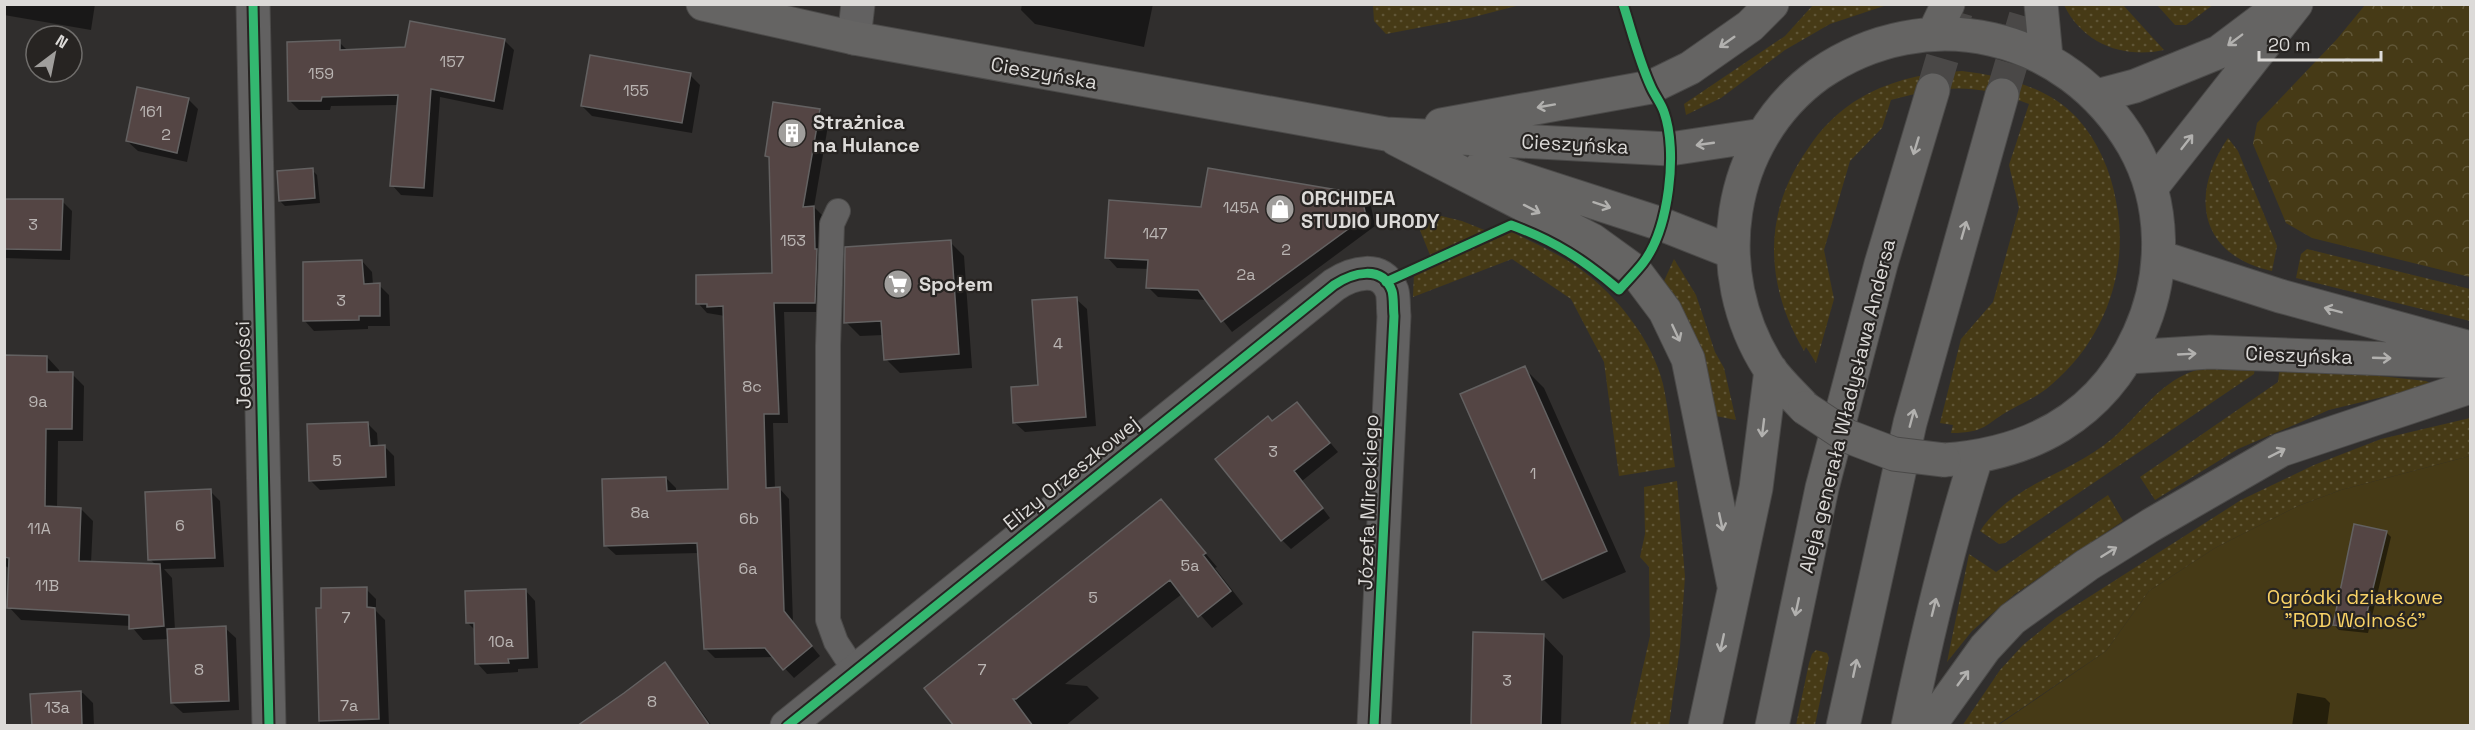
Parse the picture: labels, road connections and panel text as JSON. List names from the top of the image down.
{
  "streets": {
    "main road": ["Cieszyńska", "Aleja generała Władysława Andersa"],
    "street": ["Jedności", "Elizy Orzeszkowej", "Józefa Mireckiego"]
  },
  "crossings": [
    ["Elizy Orzeszkowej", "Józefa Mireckiego"]
  ],
  "parks": ["Ogródki działkowe \"ROD Wolność\""],
  "places": {
    "building": ["Strażnica na Hulance"],
    "shop": ["ORCHIDEA STUDIO URODY"],
    "supermarket": ["Społem"]
  },
  "house_numbers": [
    "157",
    "159",
    "155",
    "161",
    "2",
    "145A",
    "3",
    "147",
    "153",
    "2",
    "2a",
    "3",
    "4",
    "8c",
    "9a",
    "3",
    "5",
    "1",
    "8a",
    "6b",
    "6",
    "11A",
    "5a",
    "6a",
    "11B",
    "5",
    "7",
    "10a",
    "8",
    "7",
    "3",
    "8",
    "7a",
    "13a"
  ],
  "scale_bar": "20 m",
  "north": "top right"
}
